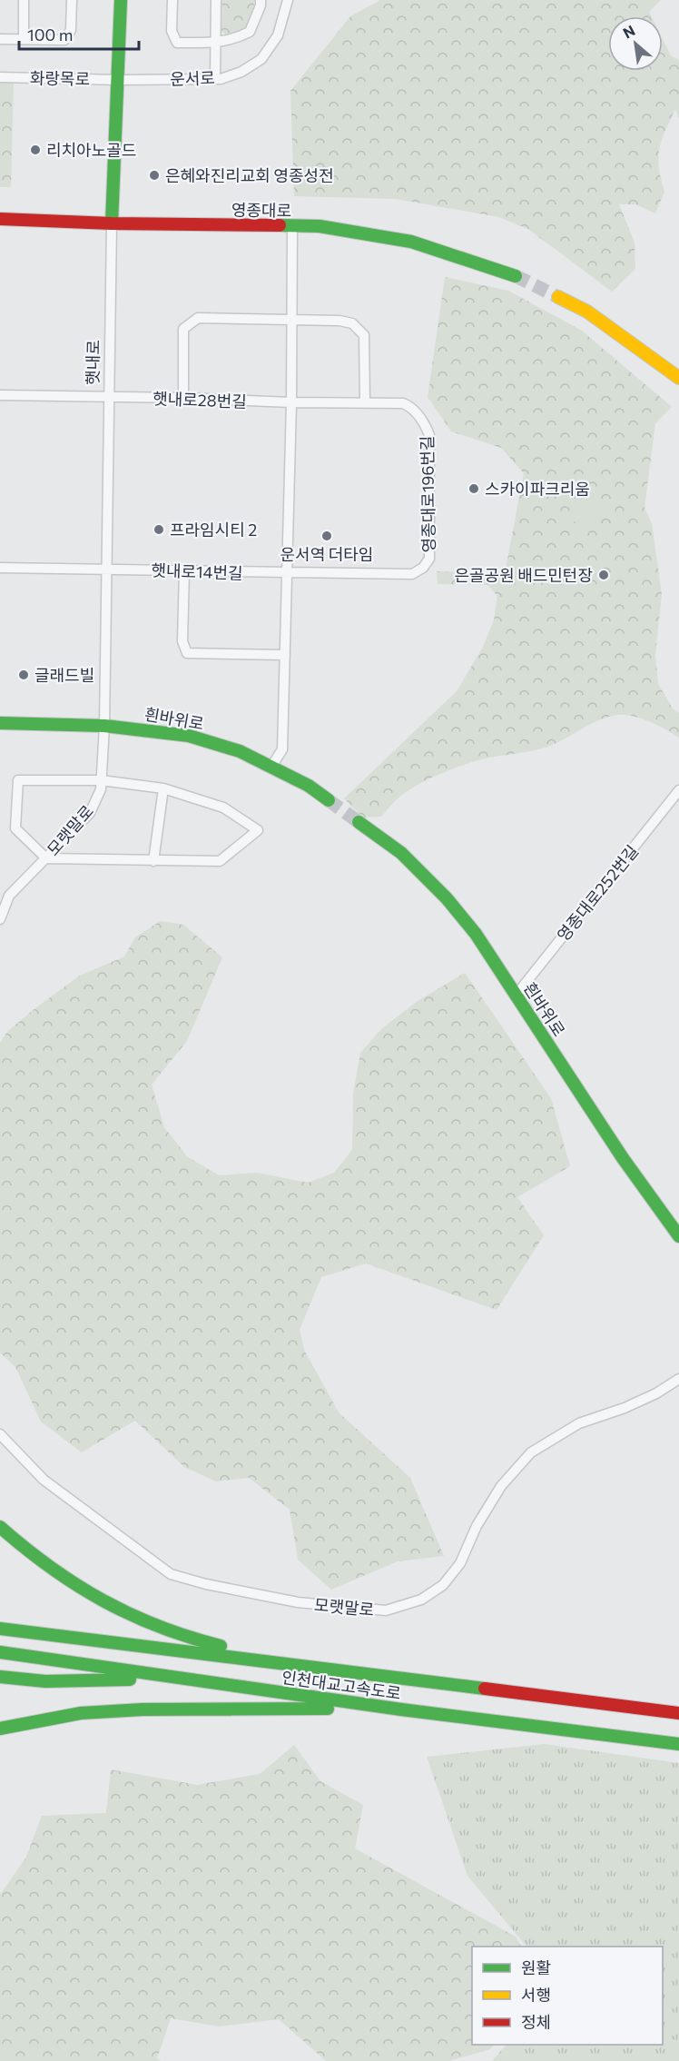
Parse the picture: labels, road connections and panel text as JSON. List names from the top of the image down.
{
  "streets": {
    "main road": [
      "영종대로",
      "햇내로",
      "흰바위로",
      "인천대교고속도로"
    ],
    "street": [
      "화랑목로",
      "운서로",
      "햇내로28번길",
      "영종대로196번길",
      "햇내로14번길",
      "모랫말로",
      "영종대로252번길"
    ]
  },
  "crossings": [
    ["화랑목로", "운서로"],
    ["화랑목로", "햇내로"],
    ["운서로", "햇내로"],
    ["영종대로", "햇내로"],
    ["햇내로", "햇내로28번길"],
    ["햇내로", "햇내로14번길"],
    ["햇내로", "흰바위로"],
    ["햇내로", "모랫말로"],
    ["햇내로28번길", "영종대로196번길"],
    ["영종대로196번길", "햇내로14번길"],
    ["흰바위로", "모랫말로"],
    ["흰바위로", "영종대로252번길"]
  ],
  "places": [
    "리치아노골드",
    "은혜와진리교회 영종성전",
    "스카이파크리움",
    "프라임시티 2",
    "운서역 더타임",
    "은골공원 배드민턴장",
    "글래드빌"
  ],
  "legend": ["원활", "서행", "정체"],
  "scale_bar": "100 m",
  "north": "top left"
}
